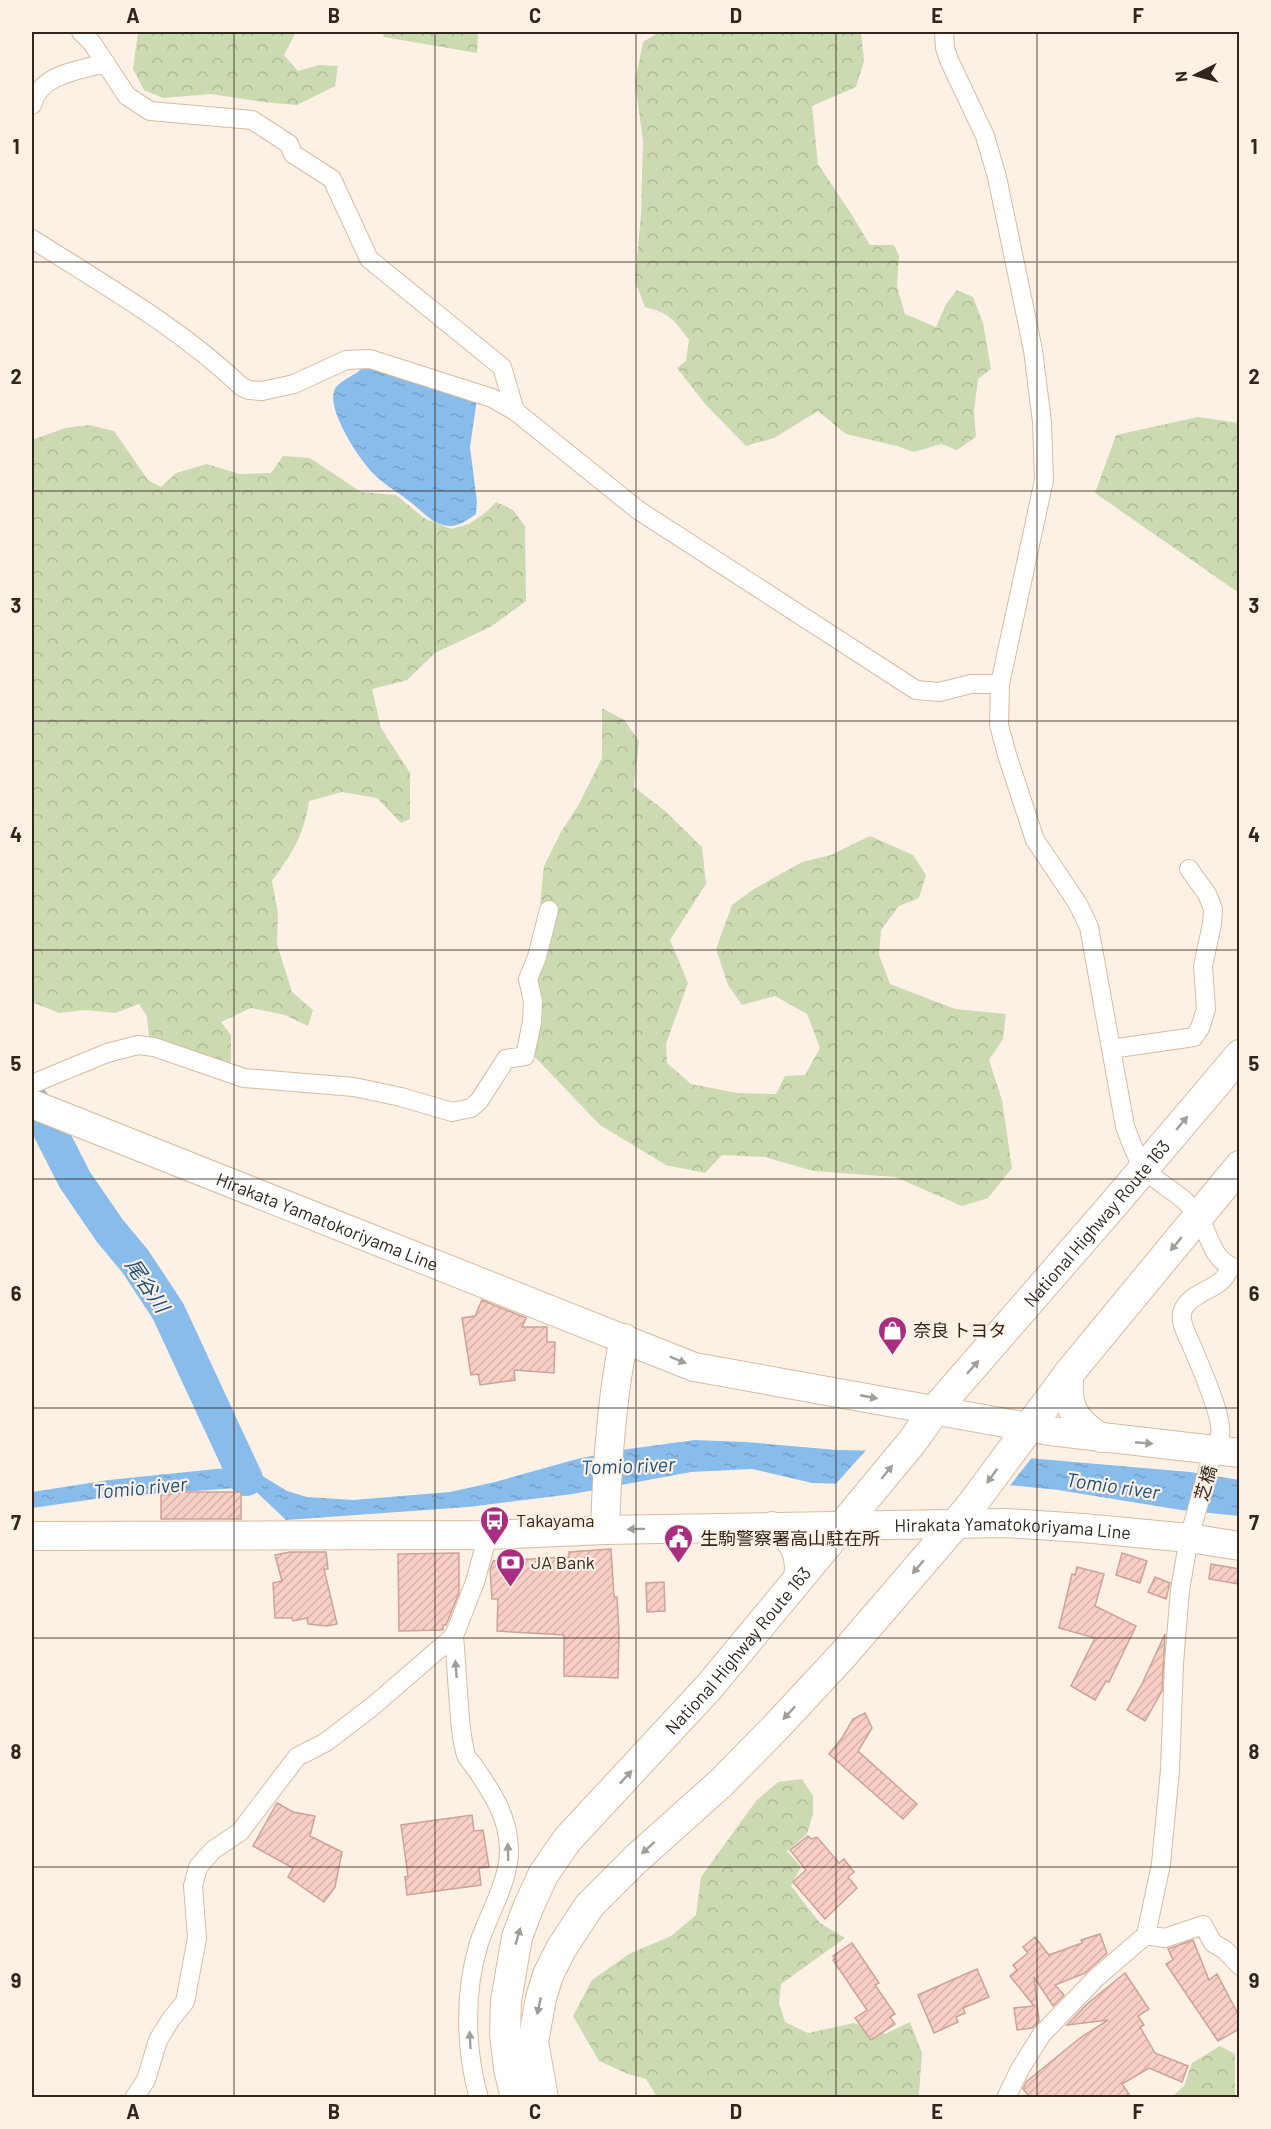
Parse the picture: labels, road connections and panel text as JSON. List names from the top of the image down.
{
  "streets": {
    "highway": ["National Highway Route 163"],
    "main road": ["Hirakata Yamatokoriyama Line"],
    "street": ["芝橋"]
  },
  "crossings": [
    ["Hirakata Yamatokoriyama Line", "National Highway Route 163"],
    ["Hirakata Yamatokoriyama Line", "芝橋"]
  ],
  "water": ["尾谷川", "Tomio river"],
  "places": {
    "shop": ["奈良 トヨタ"],
    "bus stop": ["Takayama"],
    "public building": ["生駒警察署高山駐在所"],
    "bank": ["JA Bank"]
  },
  "north": "left",
  "grid": {
    "columns": [
      "A",
      "B",
      "C",
      "D",
      "E",
      "F"
    ],
    "rows": [
      "1",
      "2",
      "3",
      "4",
      "5",
      "6",
      "7",
      "8",
      "9"
    ]
  }
}
